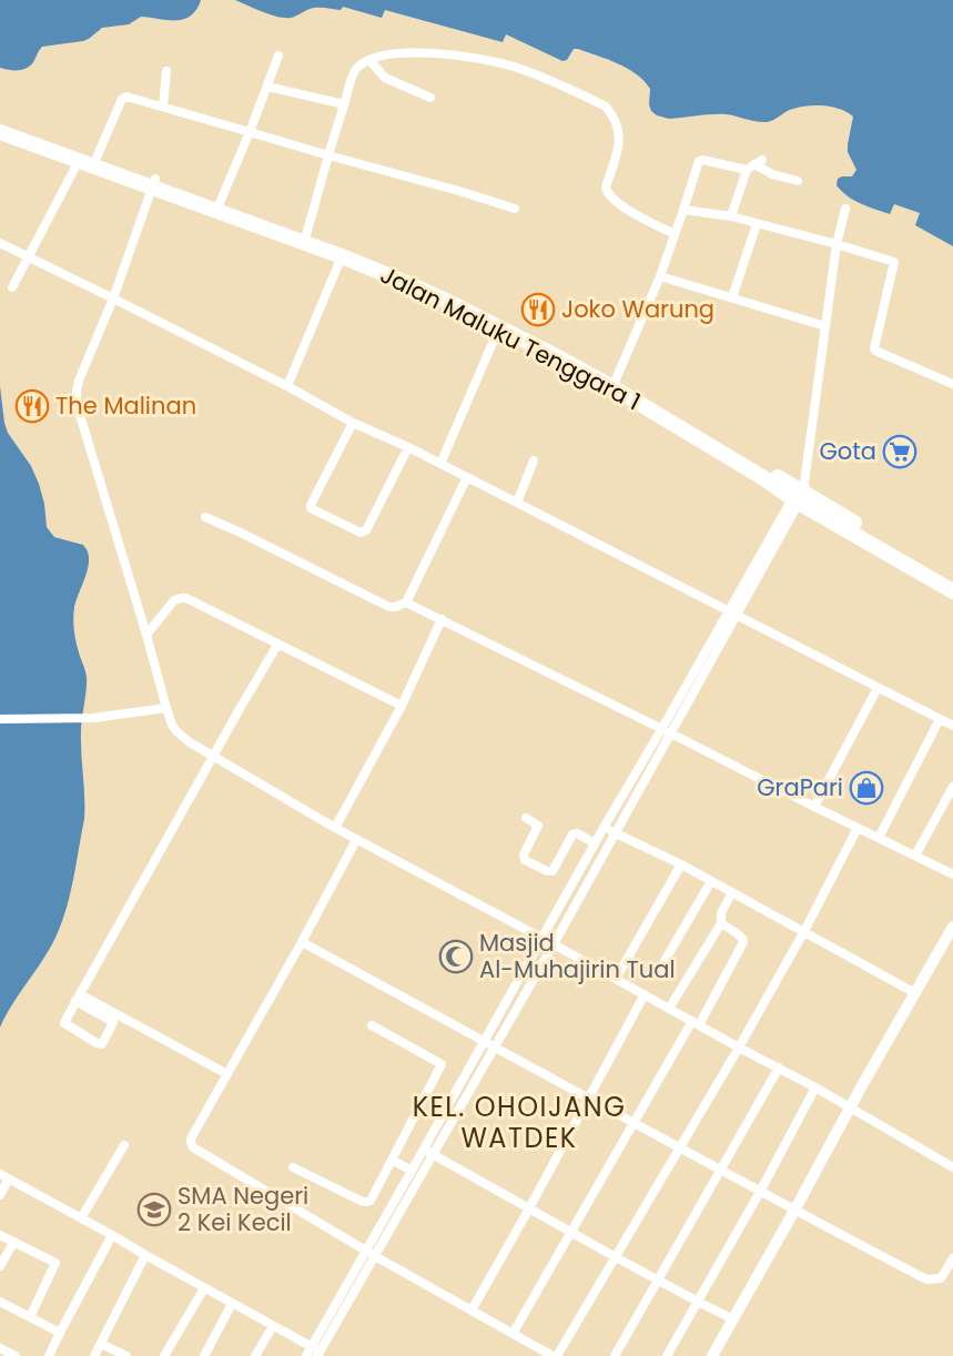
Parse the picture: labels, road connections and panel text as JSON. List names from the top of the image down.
{
  "streets": {
    "highway": ["Jalan Maluku Tenggara 1"]
  },
  "districts": ["KEL. OHOIJANG WATDEK"],
  "places": {
    "restaurant": ["Joko Warung", "The Malinan"],
    "supermarket": ["Gota"],
    "shop": ["GraPari"],
    "mosque": ["Masjid Al-Muhajirin Tual"],
    "school or university": ["SMA Negeri 2 Kei Kecil"]
  }
}
